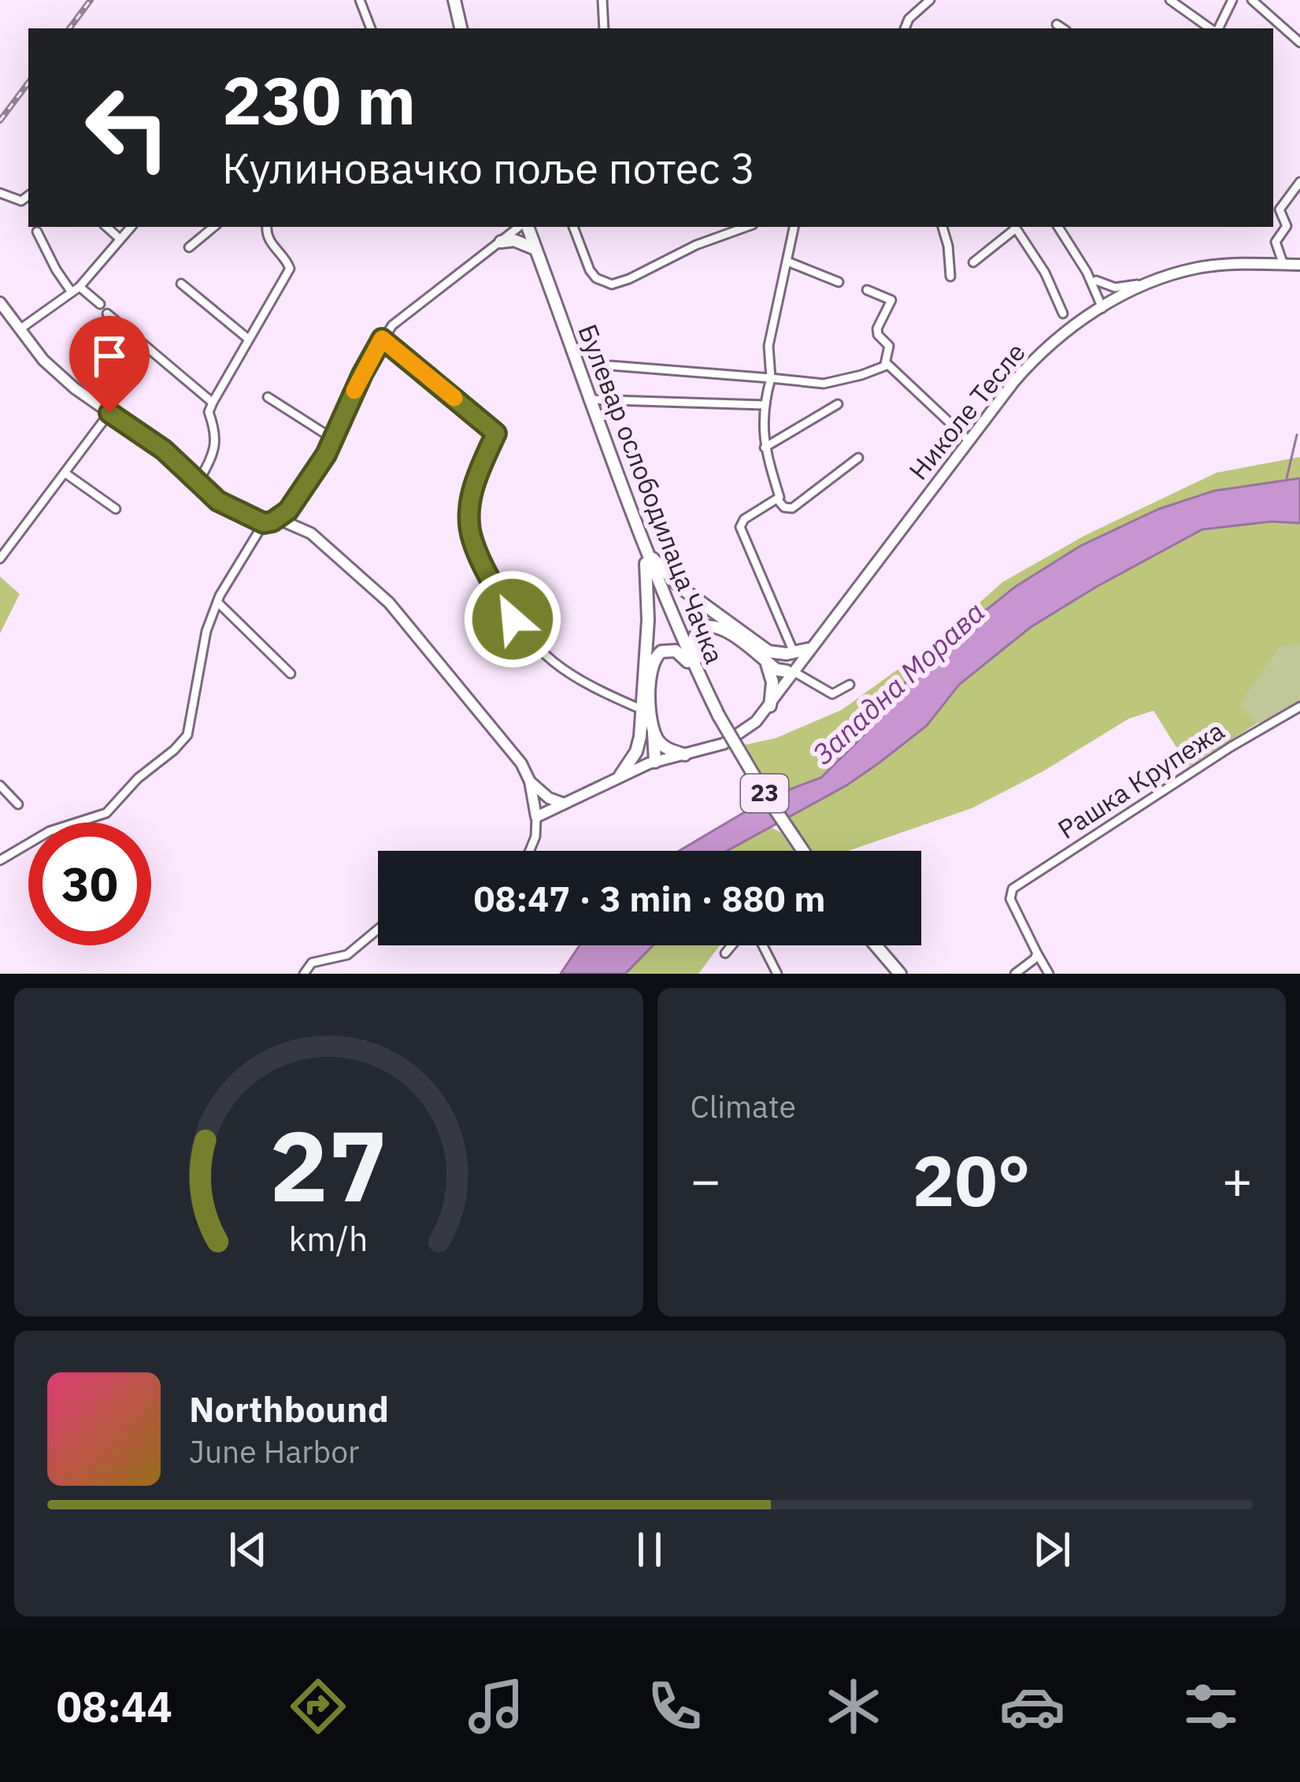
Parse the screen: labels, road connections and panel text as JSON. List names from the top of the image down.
{
  "streets": {
    "main road": ["Булевар ослободилаца Чачка", "23"],
    "street": ["Николе Тесле", "Рашка Крупежа"]
  },
  "water": ["Западна Морава"],
  "page": {
    "turn": ["230 m", "Кулиновачко поље потес 3"],
    "limit": "30",
    "trip": "08:47 · 3 min · 880 m",
    "tile": "Climate",
    "heat": ["−", "20°", "+"],
    "song": ["Northbound", "June Harbor"],
    "tabs": "08:44",
    "gauge": ["27", "km/h"]
  }
}
